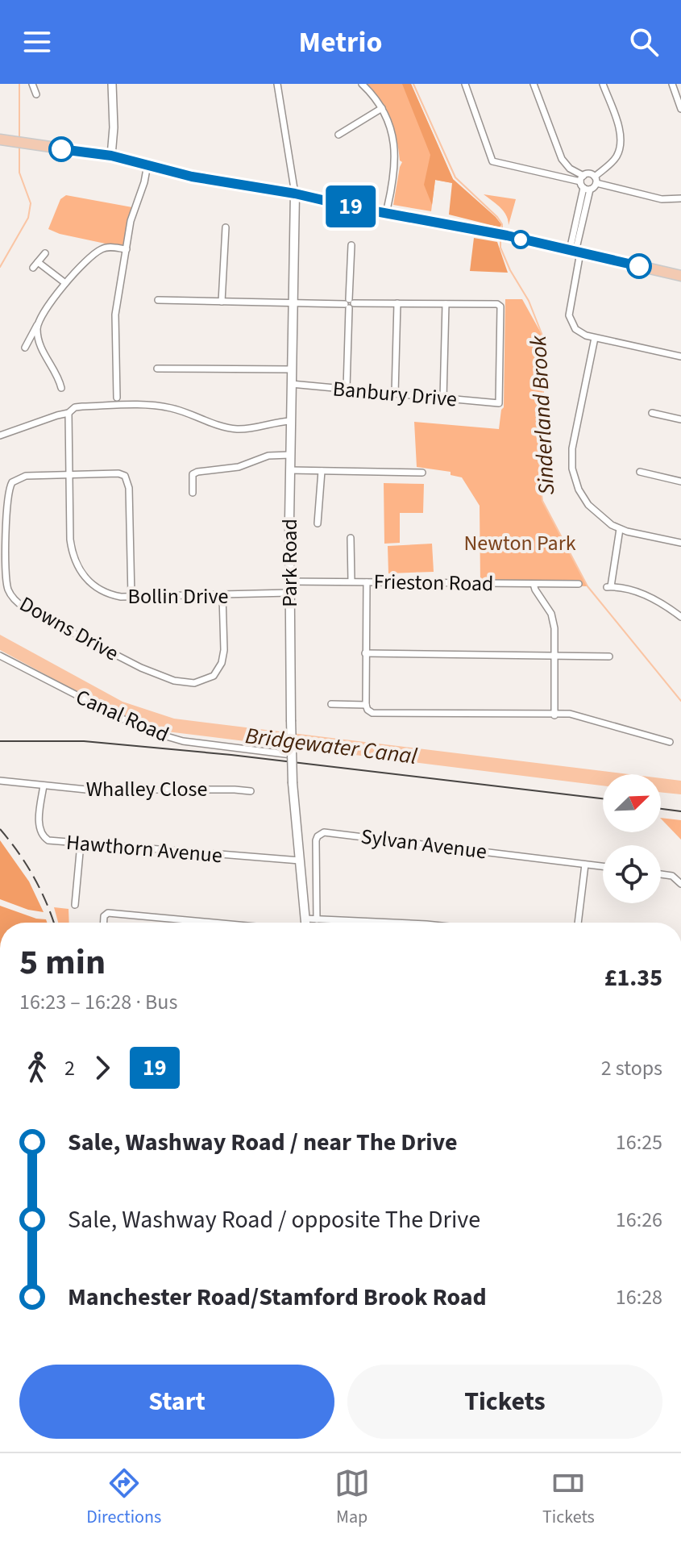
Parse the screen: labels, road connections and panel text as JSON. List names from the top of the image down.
{
  "streets": {
    "main road": ["Park Road"],
    "street": [
      "Banbury Drive",
      "Frieston Road",
      "Bollin Drive",
      "Downs Drive",
      "Canal Road",
      "Whalley Close",
      "Sylvan Avenue",
      "Hawthorn Avenue"
    ]
  },
  "crossings": [
    ["Banbury Drive", "Park Road"],
    ["Park Road", "Frieston Road"],
    ["Park Road", "Bollin Drive"],
    ["Park Road", "Canal Road"],
    ["Park Road", "Hawthorn Avenue"],
    ["Bollin Drive", "Downs Drive"],
    ["Whalley Close", "Hawthorn Avenue"]
  ],
  "water": ["Sinderland Brook", "Bridgewater Canal"],
  "parks": ["Newton Park"],
  "lines": ["bus line 19"],
  "north": "top right",
  "page": {
    "header": "Metrio",
    "on_map": "19",
    "heading": ["5 min", "16:23 – 16:28 · Bus", "£1.35"],
    "legs": ["2", "19", "2 stops"],
    "list": [
      {
        "name": "Sale, Washway Road / near The Drive",
        "value": "16:25"
      },
      {
        "name": "Sale, Washway Road / opposite The Drive",
        "value": "16:26"
      },
      {
        "name": "Manchester Road/Stamford Brook Road",
        "value": "16:28"
      }
    ],
    "buttons": ["Start", "Tickets"],
    "tabs": ["Directions", "Map", "Tickets"]
  }
}
